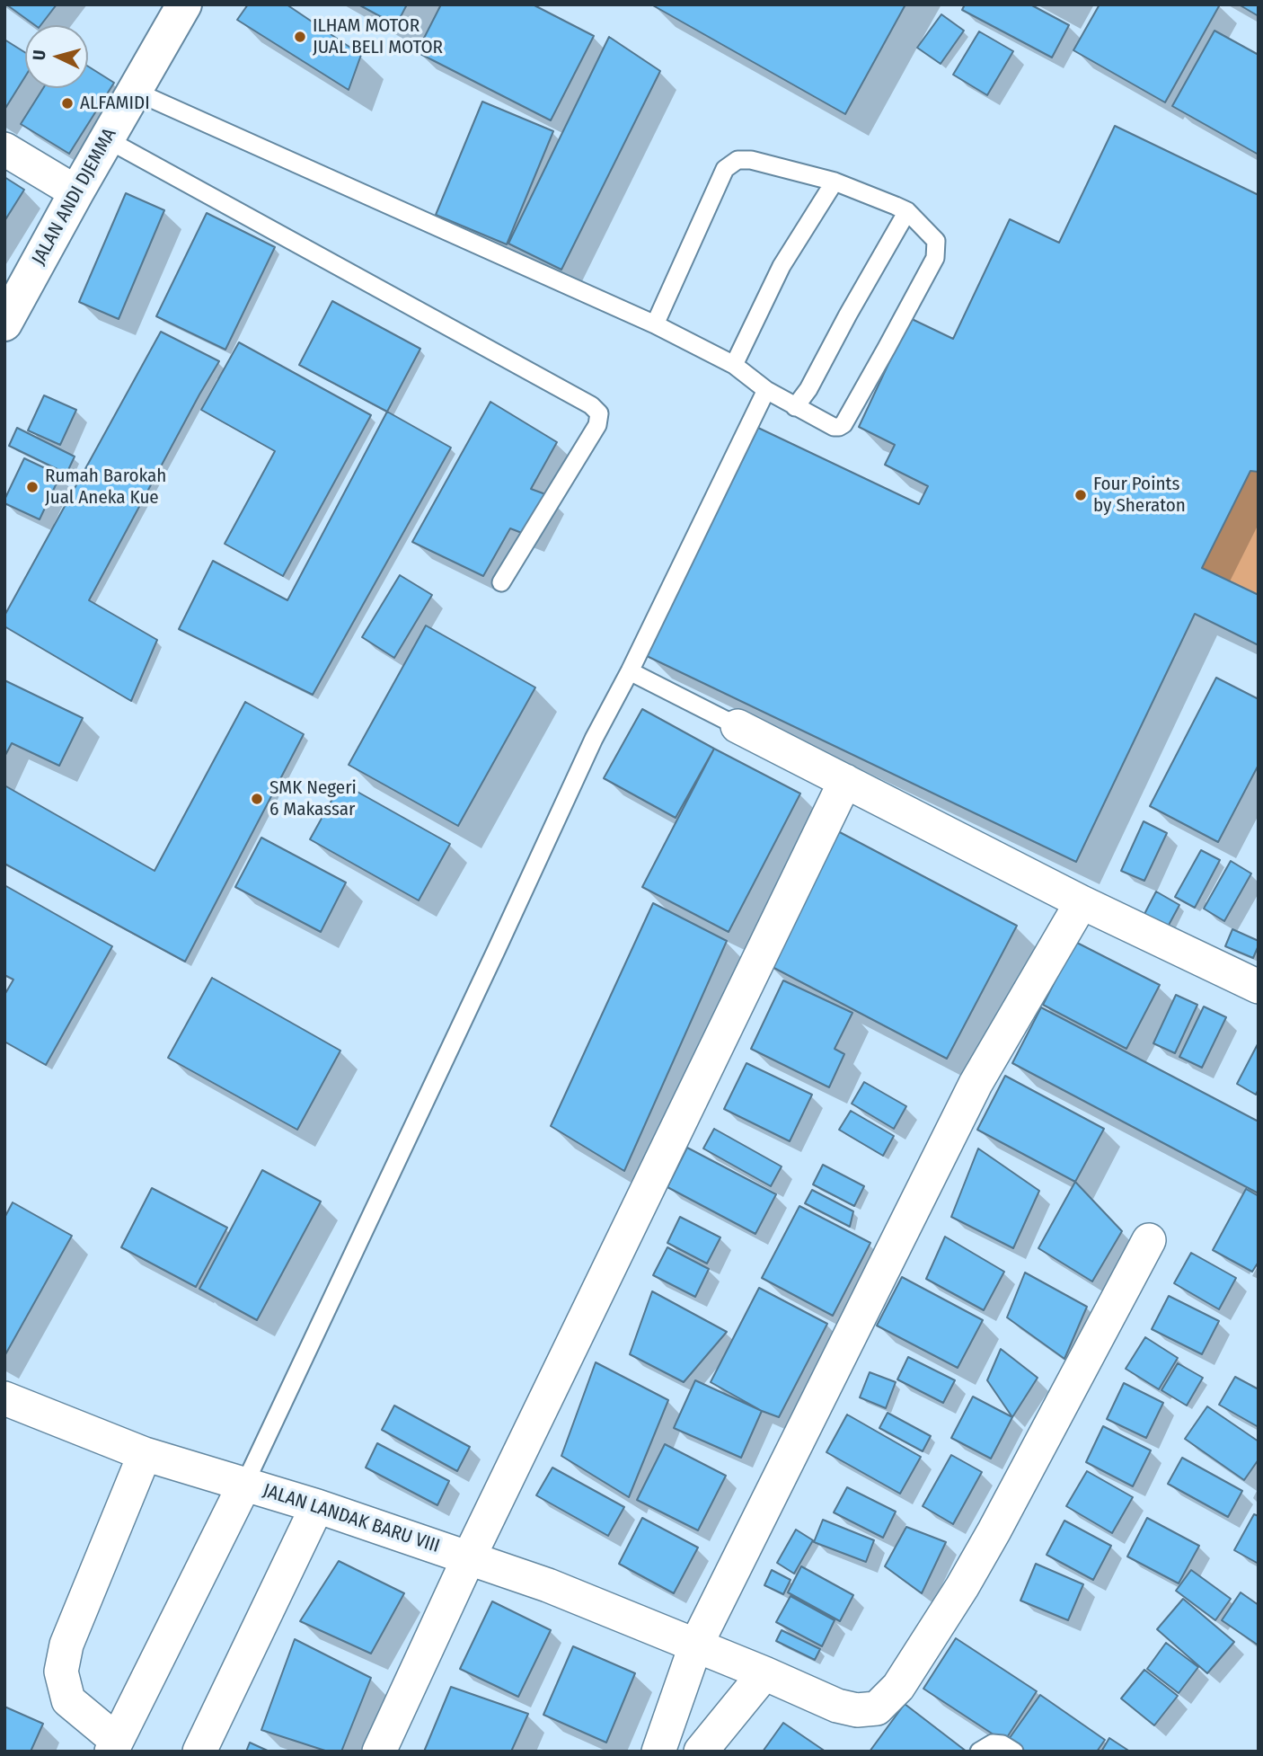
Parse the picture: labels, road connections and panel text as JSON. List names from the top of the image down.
{
  "streets": {
    "main road": ["JALAN ANDI DJEMMA"],
    "street": ["JALAN LANDAK BARU VIII"]
  },
  "places": [
    "ILHAM MOTOR JUAL BELI MOTOR",
    "ALFAMIDI",
    "Rumah Barokah Jual Aneka Kue",
    "Four Points by Sheraton",
    "SMK Negeri 6 Makassar"
  ],
  "north": "left"
}
